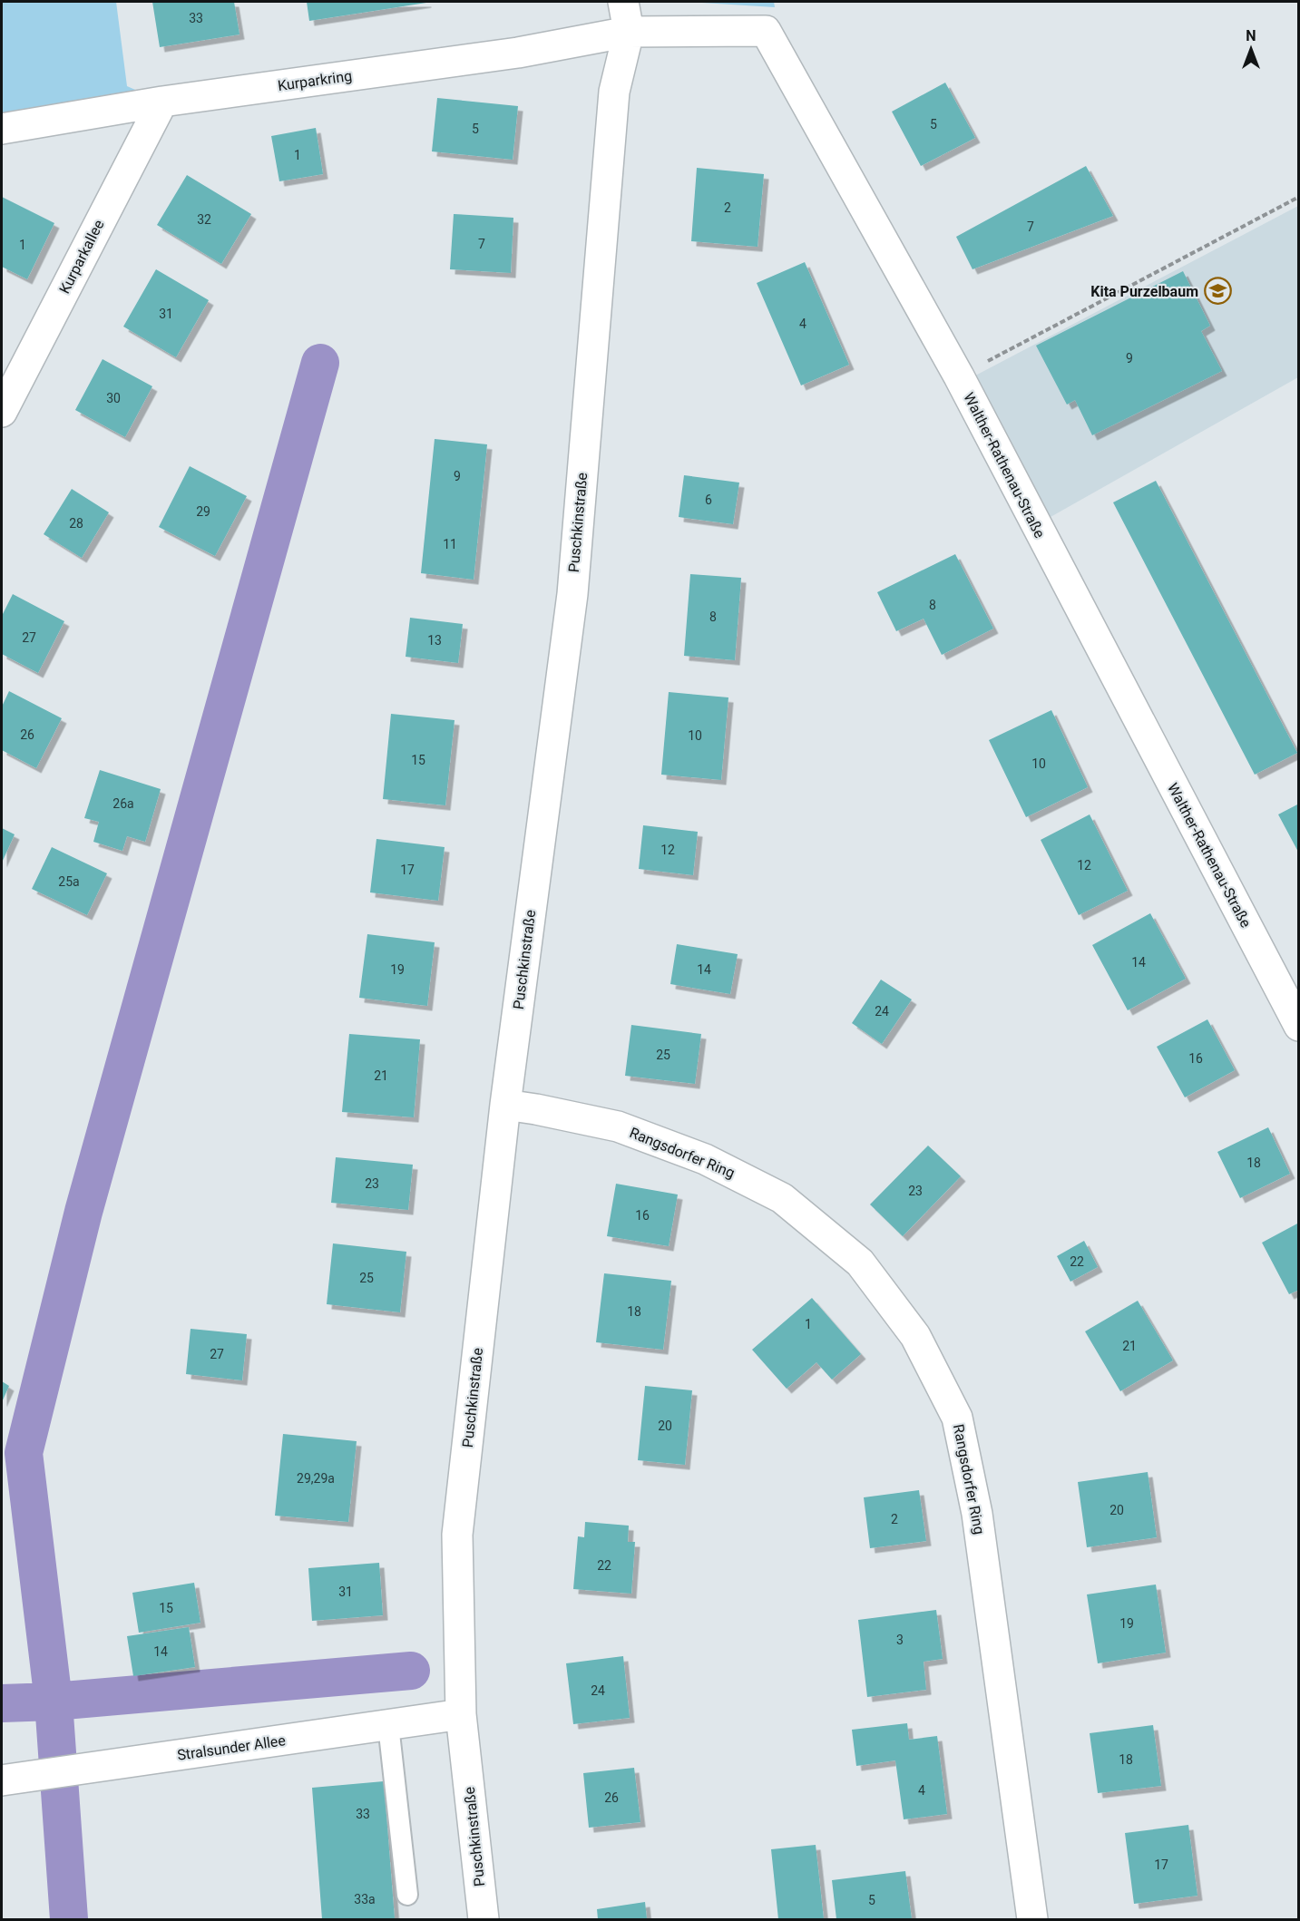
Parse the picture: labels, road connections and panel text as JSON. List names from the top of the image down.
{
  "streets": {
    "street": [
      "Kurparkring",
      "Kurparkallee",
      "Walther-Rathenau-Straße",
      "Puschkinstraße",
      "Rangsdorfer Ring",
      "Stralsunder Allee"
    ]
  },
  "crossings": [
    ["Kurparkring", "Kurparkallee"],
    ["Kurparkring", "Walther-Rathenau-Straße"],
    ["Kurparkring", "Puschkinstraße"],
    ["Walther-Rathenau-Straße", "Puschkinstraße"],
    ["Puschkinstraße", "Rangsdorfer Ring"],
    ["Puschkinstraße", "Stralsunder Allee"]
  ],
  "places": {
    "school or university": ["Kita Purzelbaum"]
  },
  "house_numbers": [
    "33",
    "5",
    "5",
    "1",
    "2",
    "32",
    "7",
    "7",
    "1",
    "31",
    "4",
    "9",
    "30",
    "9",
    "6",
    "29",
    "28",
    "11",
    "8",
    "8",
    "27",
    "13",
    "26",
    "10",
    "15",
    "10",
    "26a",
    "12",
    "12",
    "17",
    "25a",
    "14",
    "19",
    "14",
    "24",
    "25",
    "16",
    "21",
    "18",
    "23",
    "23",
    "16",
    "22",
    "25",
    "18",
    "1",
    "21",
    "27",
    "20",
    "29,29a",
    "20",
    "2",
    "22",
    "31",
    "15",
    "19",
    "3",
    "14",
    "24",
    "18",
    "4",
    "26",
    "33",
    "17",
    "33a",
    "5"
  ],
  "north": "top"
}
